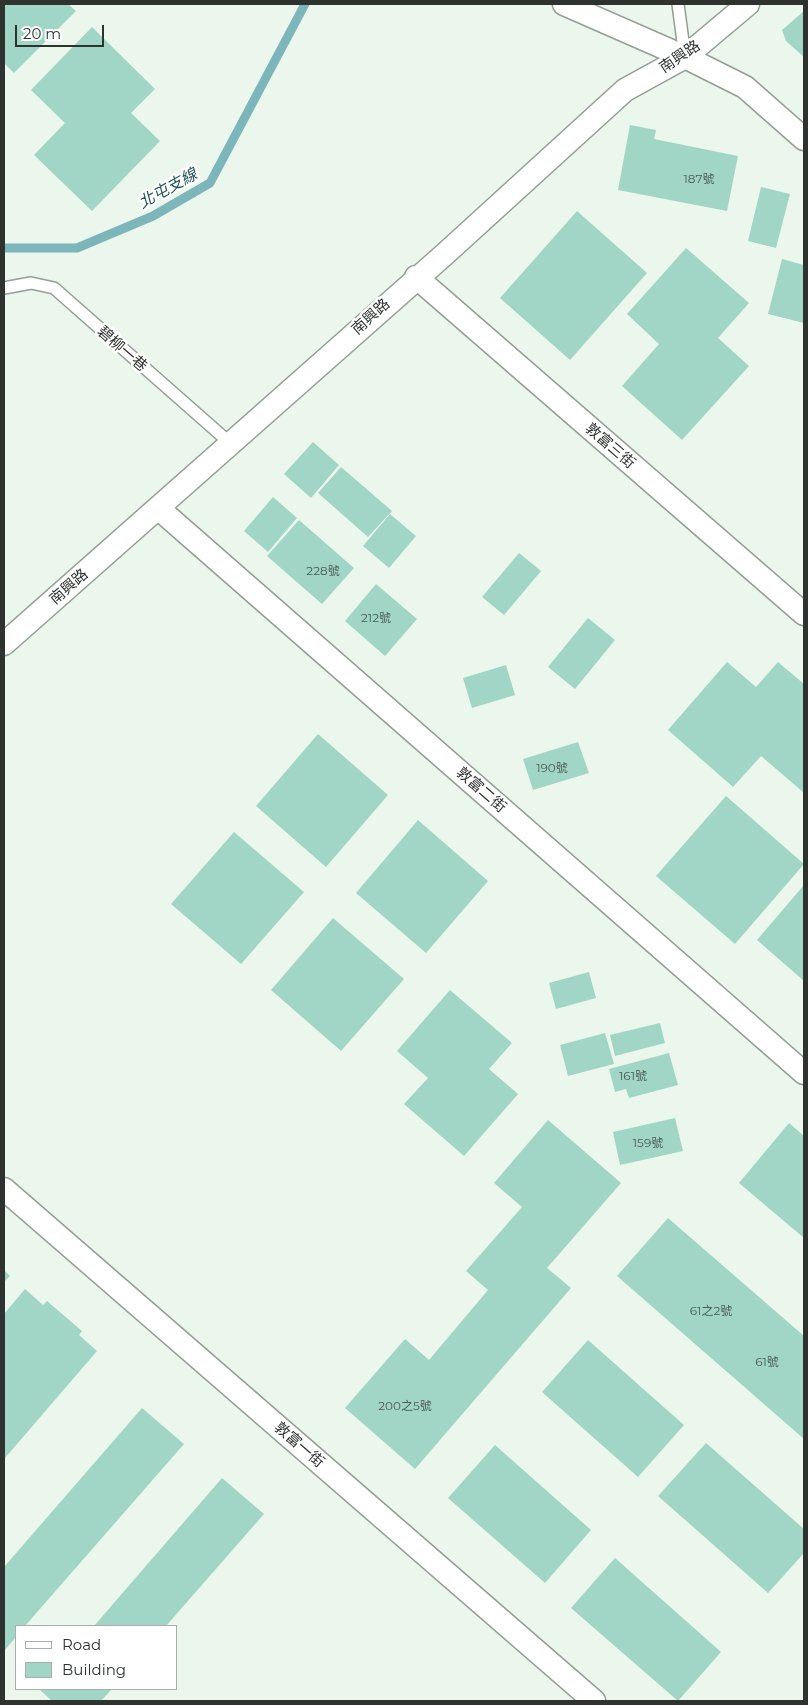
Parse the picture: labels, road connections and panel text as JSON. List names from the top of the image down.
{
  "streets": {
    "street": [
      "南興路",
      "敦富三街",
      "敦富二街",
      "敦富一街"
    ],
    "lane": ["碧柳一巷"]
  },
  "crossings": [
    ["南興路", "碧柳一巷"],
    ["南興路", "敦富三街"],
    ["南興路", "敦富二街"]
  ],
  "water": ["北屯支線"],
  "house_numbers": [
    "187號",
    "228號",
    "212號",
    "190號",
    "161號",
    "159號",
    "61之2號",
    "61號",
    "200之5號"
  ],
  "legend": ["Road", "Building"],
  "scale_bar": "20 m"
}
